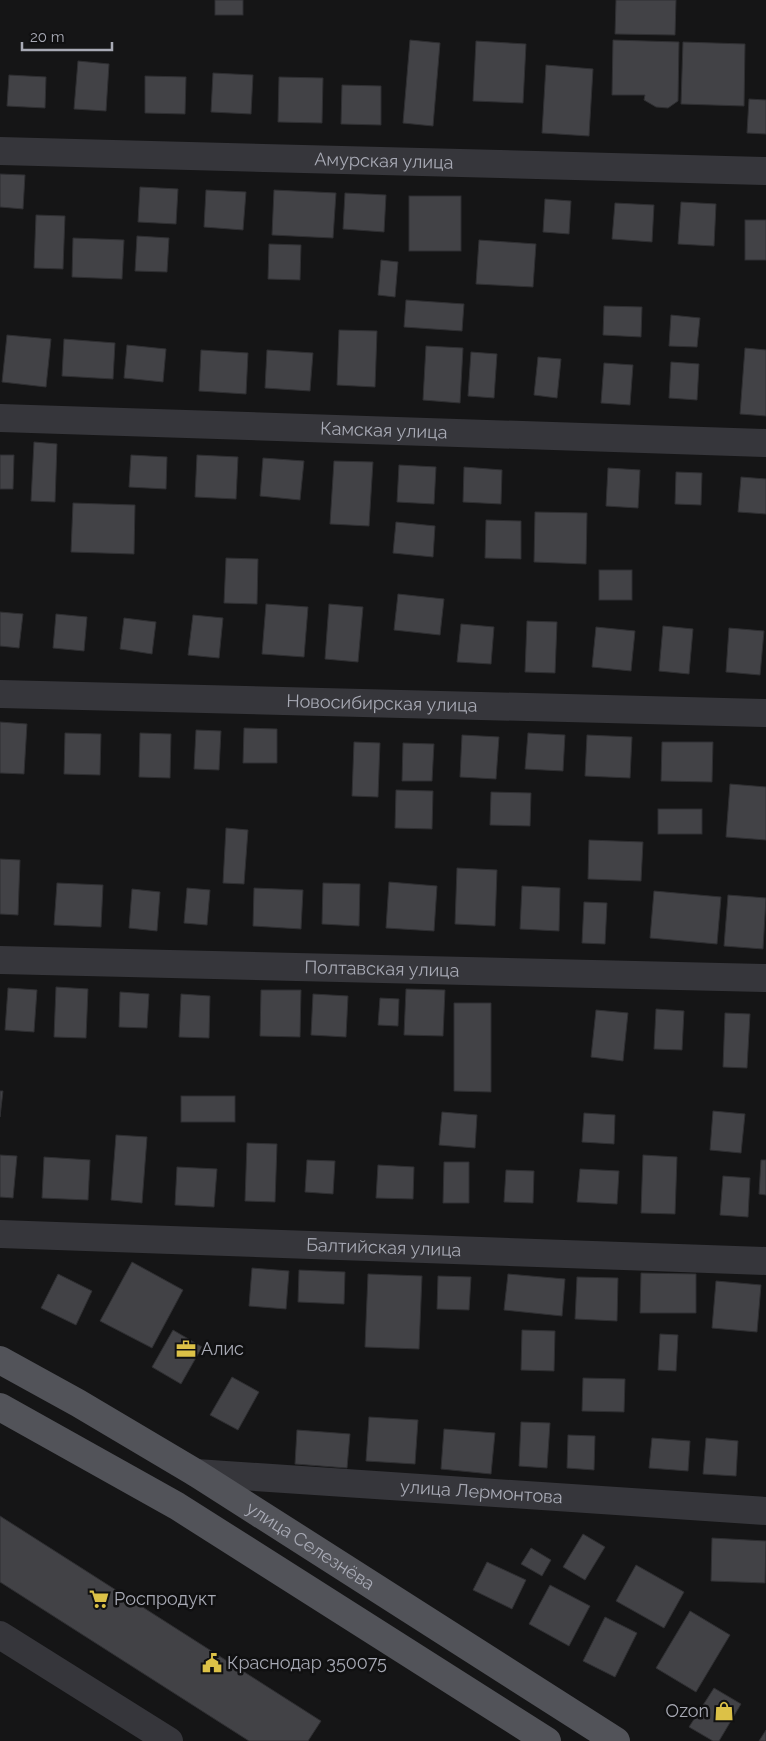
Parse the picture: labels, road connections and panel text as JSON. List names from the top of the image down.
{
  "streets": {
    "main road": ["улица Селезнёва"],
    "street": [
      "Амурская улица",
      "Камская улица",
      "Новосибирская улица",
      "Полтавская улица",
      "Балтийская улица",
      "улица Лермонтова"
    ]
  },
  "crossings": [
    ["улица Лермонтова", "улица Селезнёва"]
  ],
  "places": {
    "office": ["Алис"],
    "supermarket": ["Роспродукт"],
    "public building": ["Краснодар 350075"],
    "shop": ["Ozon"]
  },
  "scale_bar": "20 m"
}
